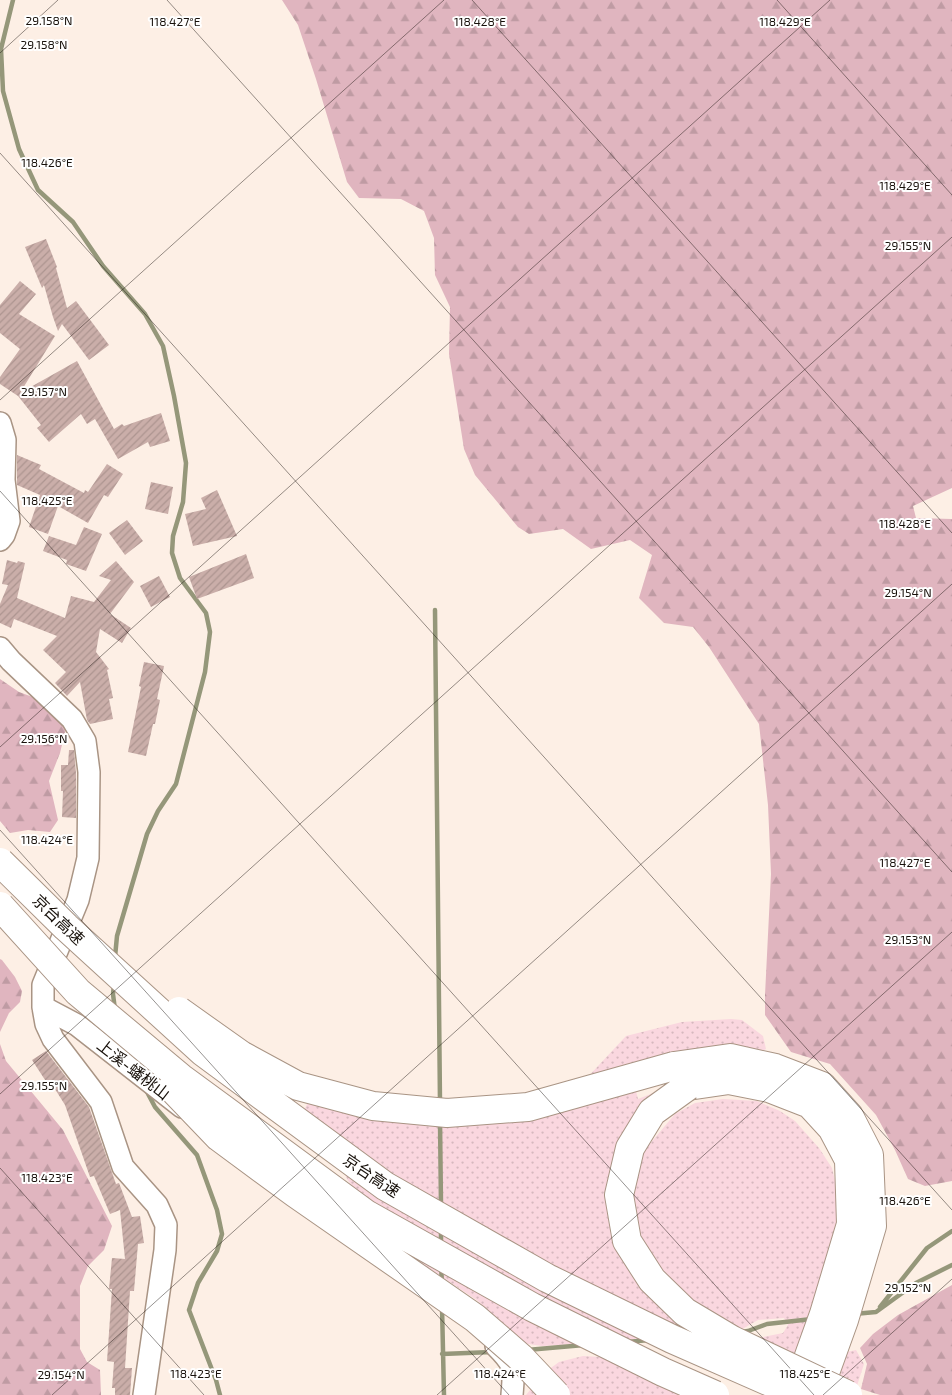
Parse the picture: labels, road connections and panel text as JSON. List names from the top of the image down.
{
  "streets": {
    "highway": ["京台高速"],
    "street": ["上溪-蟠桃山"]
  },
  "coordinates": [
    "29.158°N",
    "118.428°E",
    "118.429°E",
    "118.427°E",
    "118.426°E",
    "29.155°N",
    "29.157°N",
    "118.425°E",
    "29.154°N",
    "29.156°N",
    "118.424°E",
    "29.153°N",
    "118.423°E",
    "29.152°N"
  ]
}
